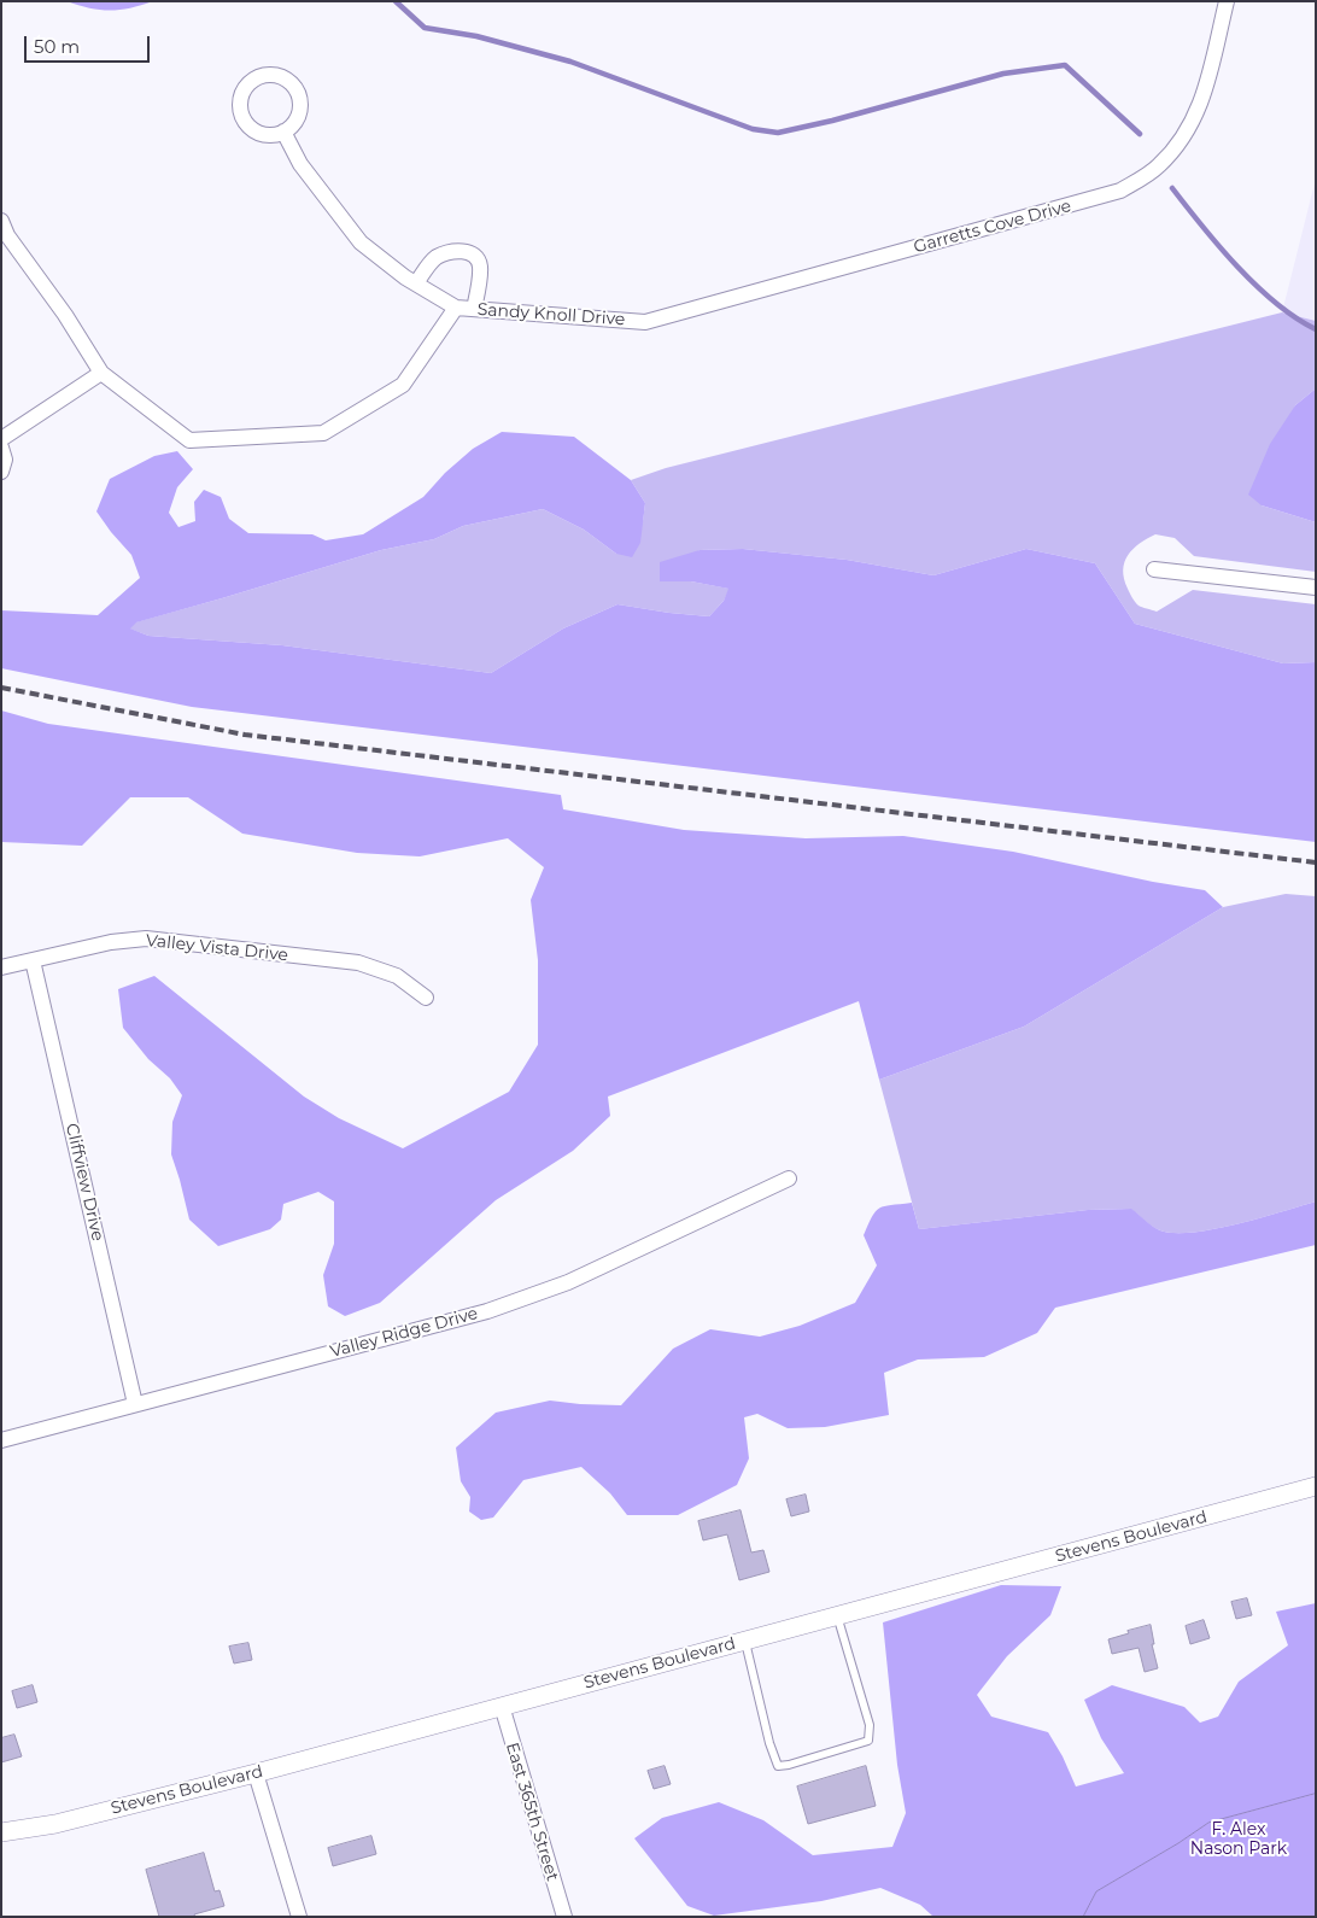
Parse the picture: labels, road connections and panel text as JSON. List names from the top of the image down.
{
  "streets": {
    "street": [
      "Garretts Cove Drive",
      "Sandy Knoll Drive",
      "Valley Vista Drive",
      "Cliffview Drive",
      "Valley Ridge Drive",
      "Stevens Boulevard",
      "East 365th Street"
    ]
  },
  "crossings": [
    ["Garretts Cove Drive", "Sandy Knoll Drive"],
    ["Valley Vista Drive", "Cliffview Drive"],
    ["Cliffview Drive", "Valley Ridge Drive"],
    ["Stevens Boulevard", "East 365th Street"]
  ],
  "parks": ["F. Alex Nason Park"],
  "scale_bar": "50 m"
}
